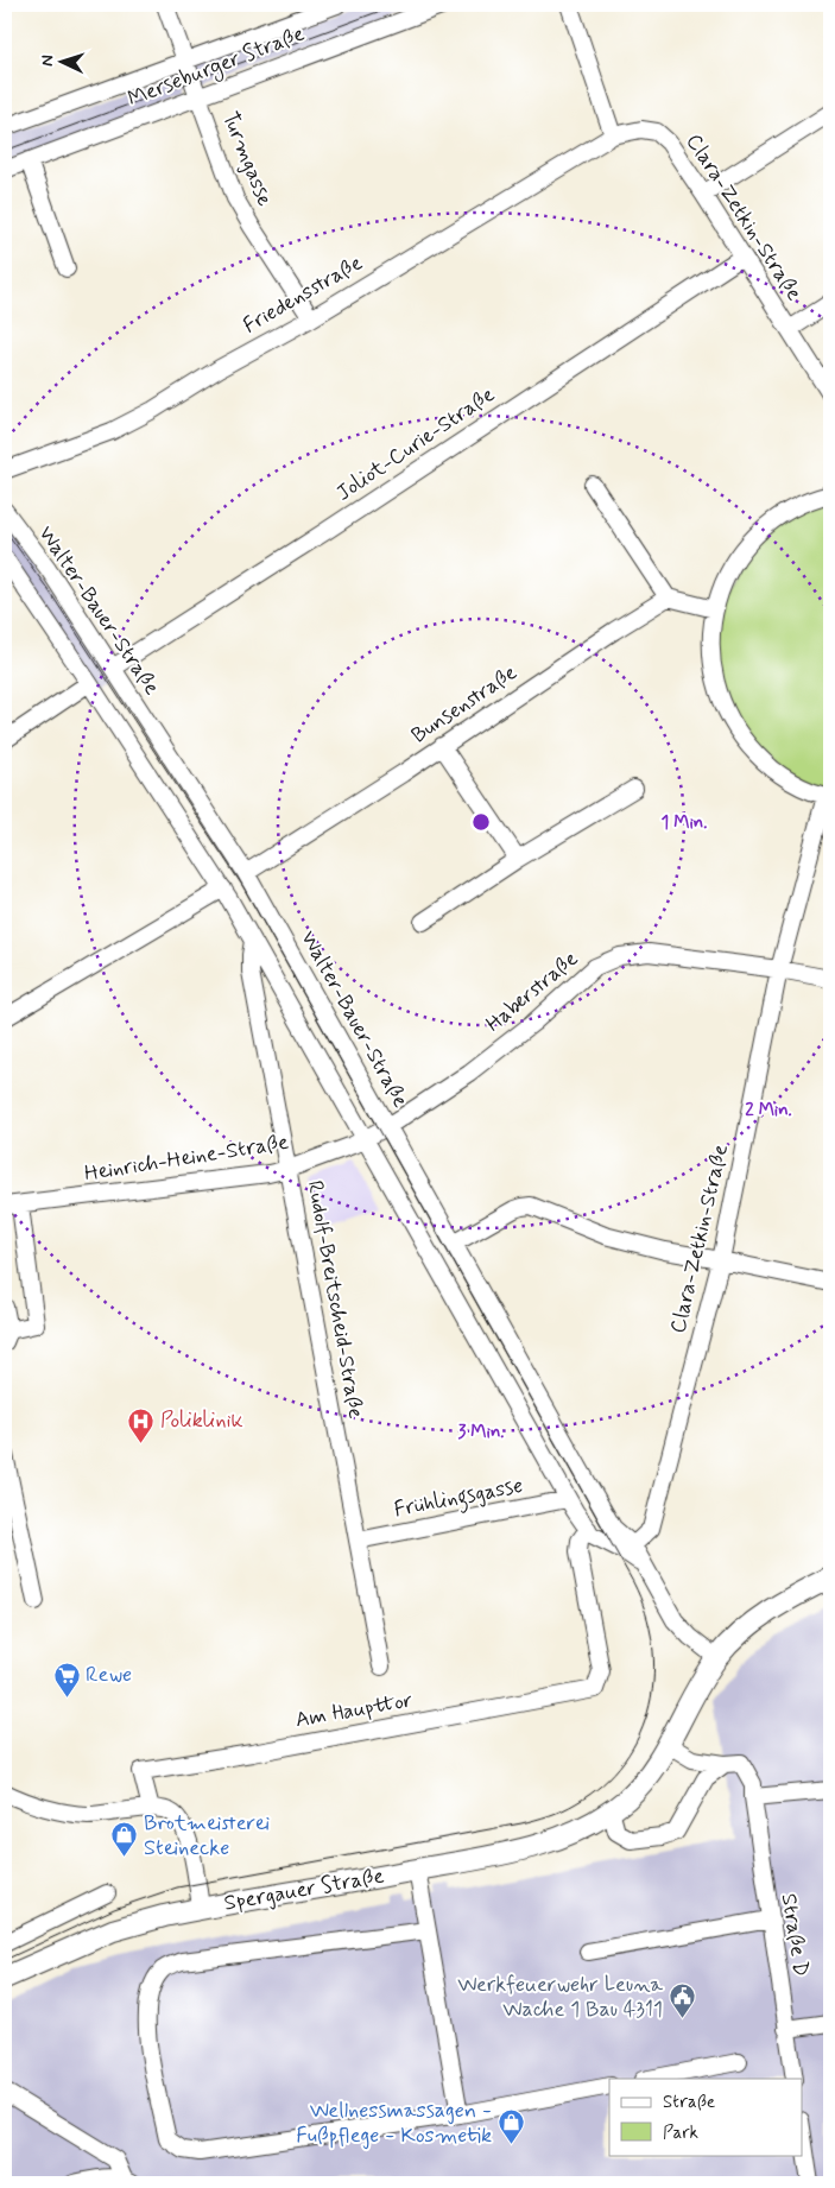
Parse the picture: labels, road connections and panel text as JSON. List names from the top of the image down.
{
  "streets": {
    "main road": ["Spergauer Straße"],
    "street": [
      "Merseburger Straße",
      "Turmgasse",
      "Clara-Zetkin-Straße",
      "Friedensstraße",
      "Joliot-Curie-Straße",
      "Walter-Bauer-Straße",
      "Bunsenstraße",
      "Haberstraße",
      "Heinrich-Heine-Straße",
      "Rudolf-Breitscheid-Straße",
      "Frühlingsgasse",
      "Am Haupttor",
      "Straße D"
    ]
  },
  "crossings": [
    ["Merseburger Straße", "Turmgasse"],
    ["Turmgasse", "Friedensstraße"],
    ["Clara-Zetkin-Straße", "Friedensstraße"],
    ["Clara-Zetkin-Straße", "Joliot-Curie-Straße"],
    ["Clara-Zetkin-Straße", "Walter-Bauer-Straße"],
    ["Clara-Zetkin-Straße", "Haberstraße"],
    ["Joliot-Curie-Straße", "Walter-Bauer-Straße"],
    ["Walter-Bauer-Straße", "Bunsenstraße"],
    ["Walter-Bauer-Straße", "Haberstraße"],
    ["Walter-Bauer-Straße", "Heinrich-Heine-Straße"],
    ["Walter-Bauer-Straße", "Rudolf-Breitscheid-Straße"],
    ["Walter-Bauer-Straße", "Frühlingsgasse"],
    ["Walter-Bauer-Straße", "Am Haupttor"],
    ["Walter-Bauer-Straße", "Spergauer Straße"],
    ["Haberstraße", "Heinrich-Heine-Straße"],
    ["Heinrich-Heine-Straße", "Rudolf-Breitscheid-Straße"],
    ["Rudolf-Breitscheid-Straße", "Frühlingsgasse"]
  ],
  "places": {
    "hospital": ["Poliklinik"],
    "supermarket": ["Rewe"],
    "shop": ["Brotmeisterei Steinecke", "Wellnessmassagen - Fußpflege - Kosmetik"],
    "public building": ["Werkfeuerwehr Leuna Wache 1 Bau 4311"]
  },
  "legend": ["Straße", "Park"],
  "north": "left",
  "rings": ["1 Min.", "2 Min.", "3 Min."]
}
